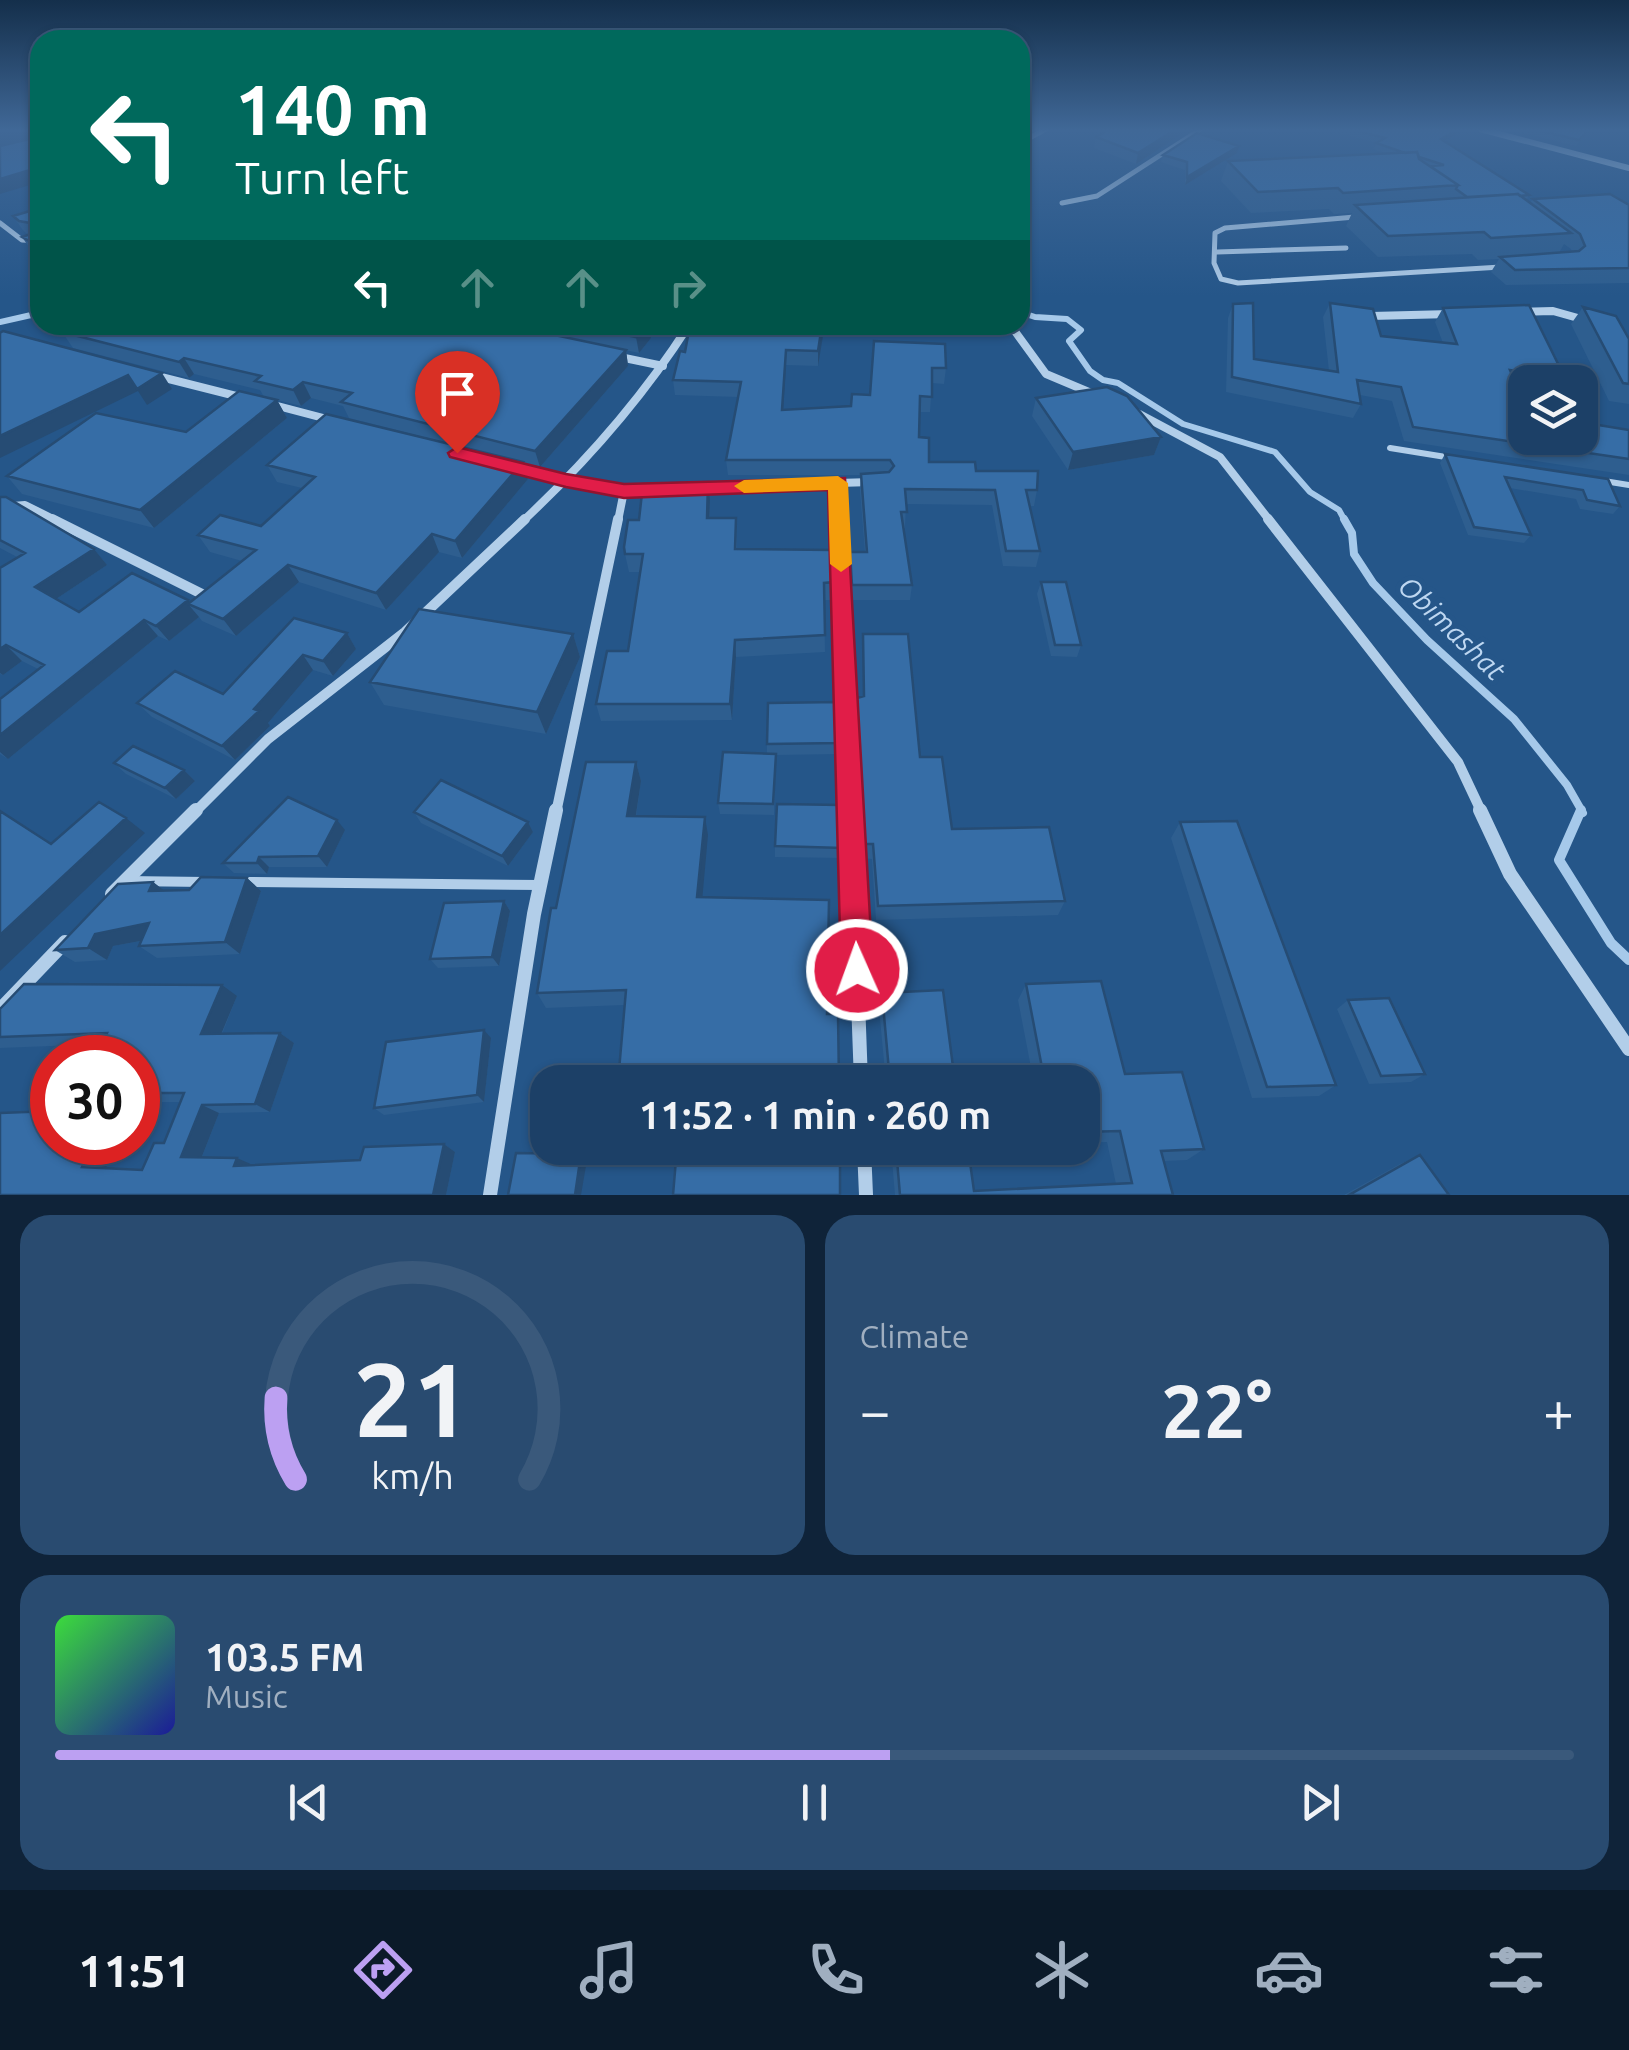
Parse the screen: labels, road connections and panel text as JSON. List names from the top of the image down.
{
  "water": ["Obimashat"],
  "page": {
    "turn": ["140 m", "Turn left"],
    "limit": "30",
    "trip": "11:52 · 1 min · 260 m",
    "tile": "Climate",
    "heat": ["−", "22°", "+"],
    "song": ["103.5 FM", "Music"],
    "tabs": "11:51",
    "gauge": ["21", "km/h"]
  }
}
